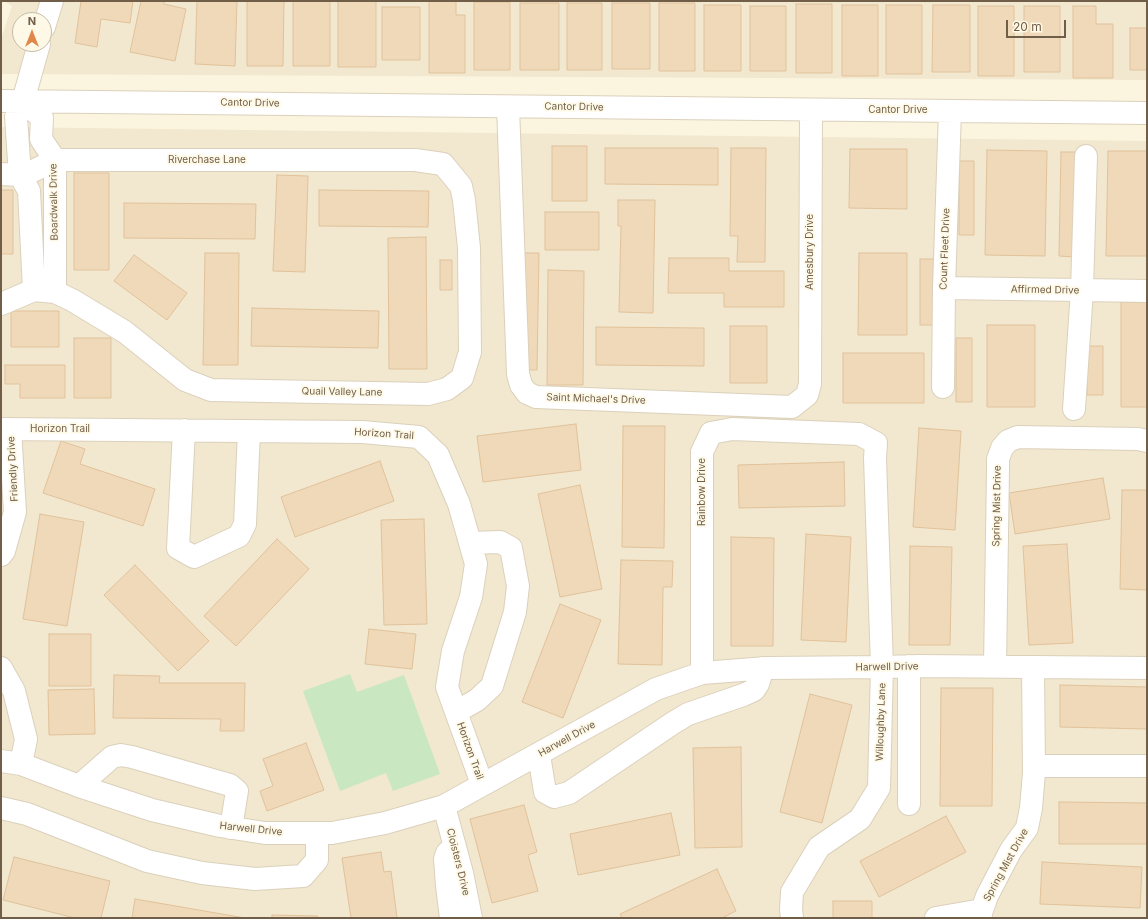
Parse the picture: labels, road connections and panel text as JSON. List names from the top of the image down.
{
  "streets": {
    "street": [
      "Cantor Drive",
      "Riverchase Lane",
      "Boardwalk Drive",
      "Count Fleet Drive",
      "Amesbury Drive",
      "Affirmed Drive",
      "Quail Valley Lane",
      "Saint Michael's Drive",
      "Horizon Trail",
      "Friendly Drive",
      "Rainbow Drive",
      "Spring Mist Drive",
      "Harwell Drive",
      "Willoughby Lane",
      "Cloisters Drive"
    ]
  },
  "crossings": [
    ["Cantor Drive", "Boardwalk Drive"],
    ["Cantor Drive", "Count Fleet Drive"],
    ["Cantor Drive", "Amesbury Drive"],
    ["Cantor Drive", "Saint Michael's Drive"],
    ["Riverchase Lane", "Boardwalk Drive"],
    ["Riverchase Lane", "Quail Valley Lane"],
    ["Boardwalk Drive", "Quail Valley Lane"],
    ["Count Fleet Drive", "Affirmed Drive"],
    ["Amesbury Drive", "Saint Michael's Drive"],
    ["Horizon Trail", "Friendly Drive"],
    ["Horizon Trail", "Harwell Drive"],
    ["Rainbow Drive", "Harwell Drive"],
    ["Rainbow Drive", "Willoughby Lane"],
    ["Spring Mist Drive", "Harwell Drive"],
    ["Harwell Drive", "Willoughby Lane"],
    ["Harwell Drive", "Cloisters Drive"]
  ],
  "scale_bar": "20 m",
  "north": "top"
}
